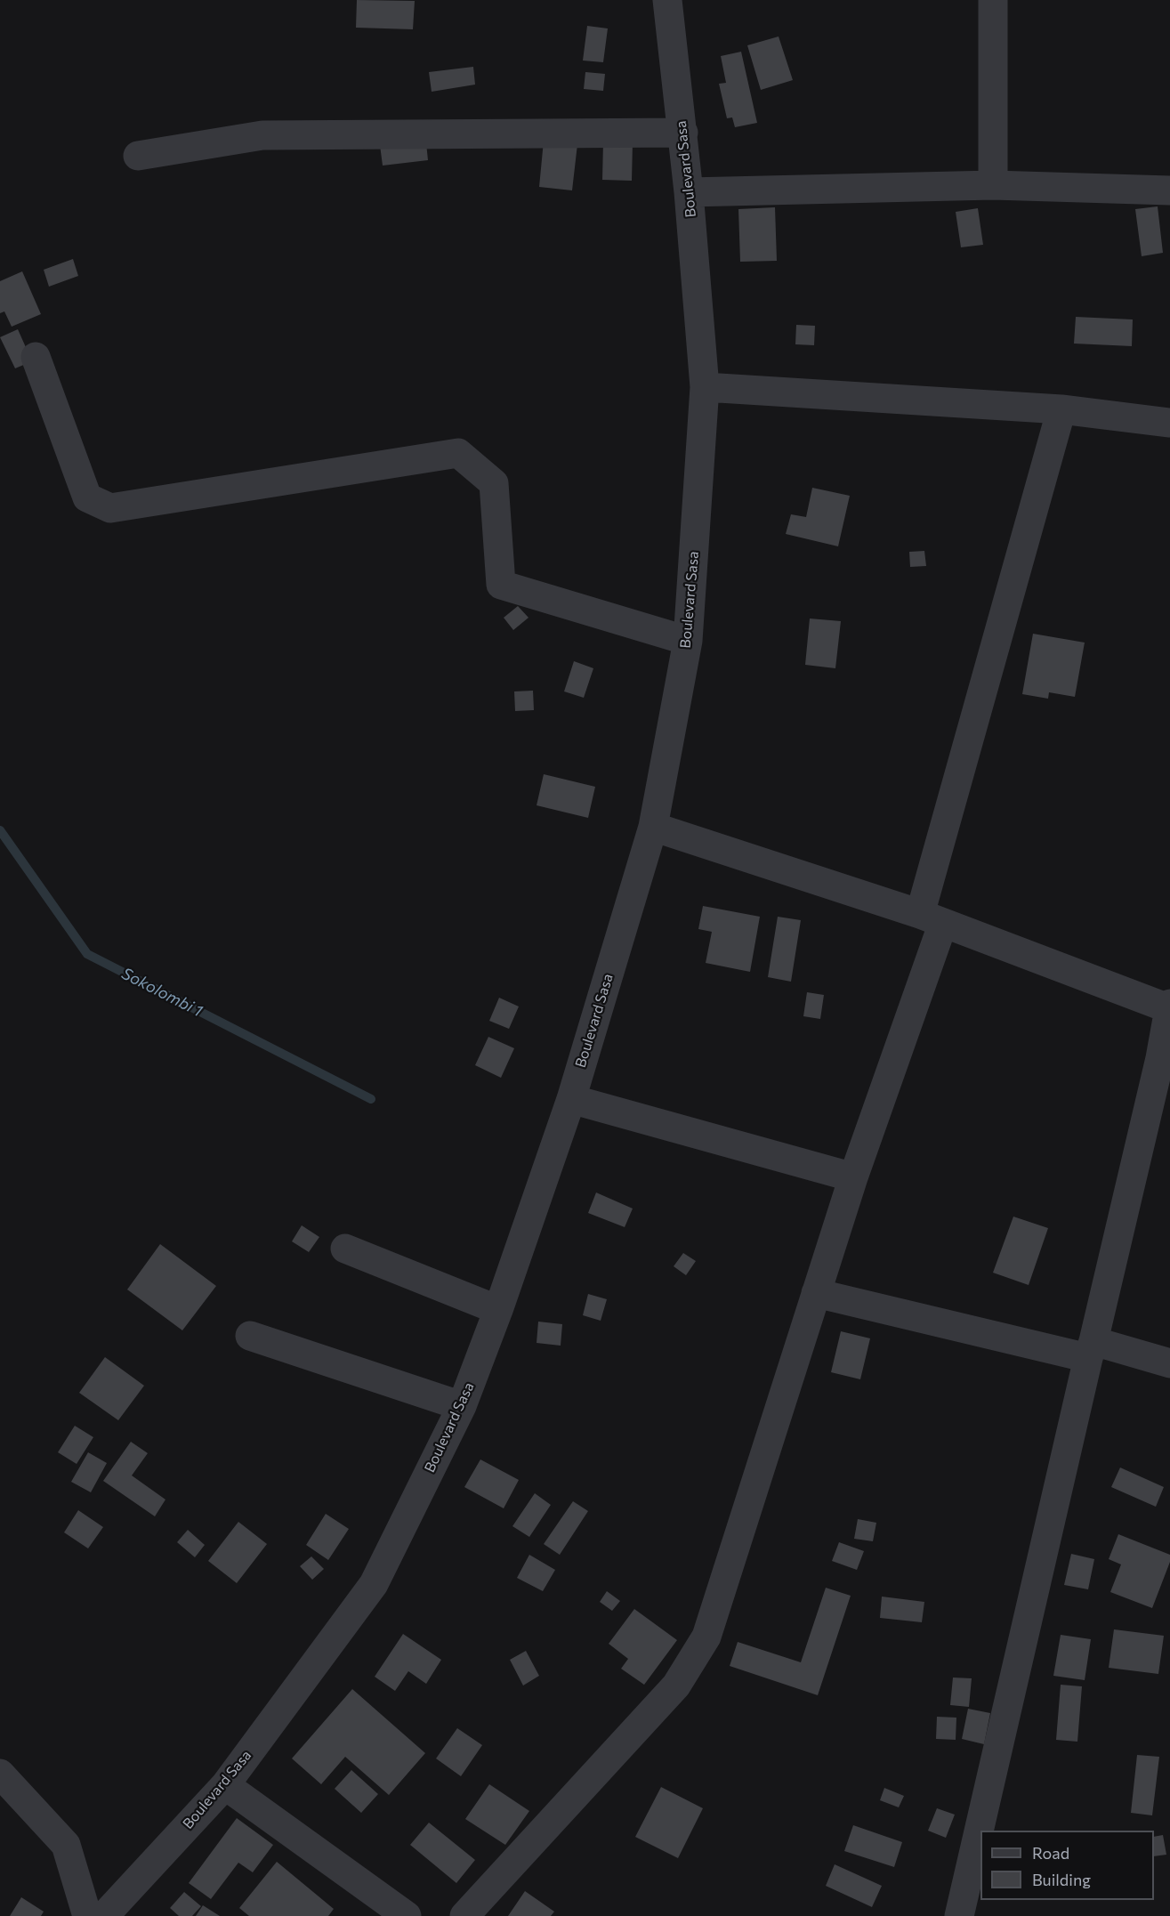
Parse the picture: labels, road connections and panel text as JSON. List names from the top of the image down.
{
  "streets": {
    "street": ["Boulevard Sasa"]
  },
  "water": ["Sokolombi 1"],
  "legend": ["Road", "Building"]
}
